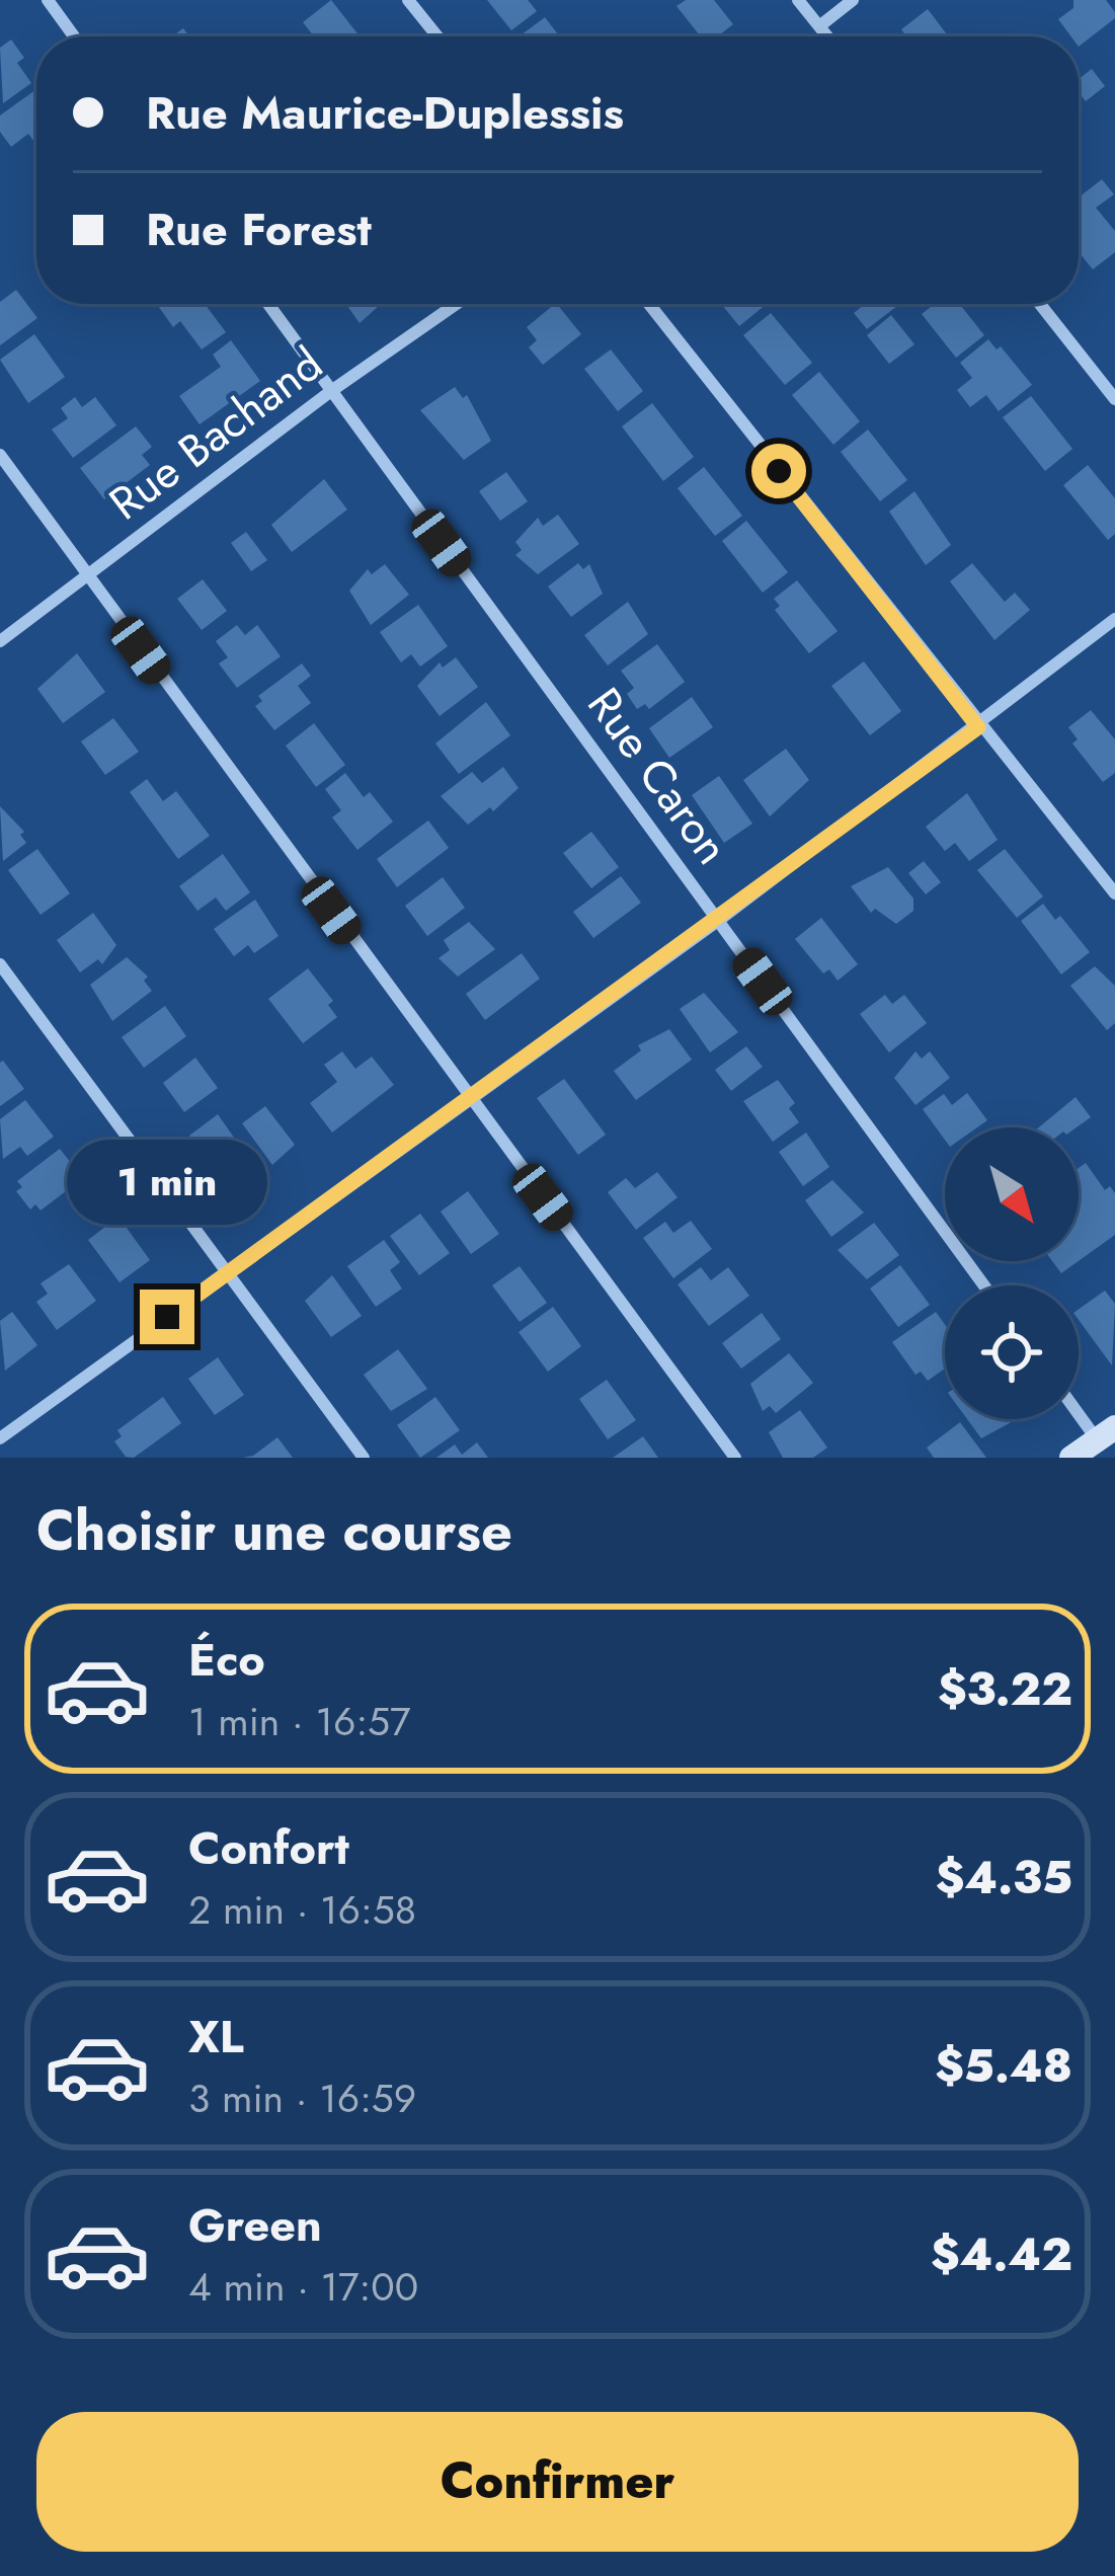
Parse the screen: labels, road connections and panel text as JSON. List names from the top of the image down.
{
  "streets": {
    "street": ["Rue Bachand", "Rue Caron"]
  },
  "crossings": [
    ["Rue Bachand", "Rue Caron"]
  ],
  "north": "bottom right",
  "page": {
    "banner": ["Rue Maurice-Duplessis", "Rue Forest"],
    "bubble": "1 min",
    "heading": "Choisir une course",
    "list": [
      {
        "name": "Éco",
        "note": "1 min · 16:57",
        "value": "$3.22"
      },
      {
        "name": "Confort",
        "note": "2 min · 16:58",
        "value": "$4.35"
      },
      {
        "name": "XL",
        "note": "3 min · 16:59",
        "value": "$5.48"
      },
      {
        "name": "Green",
        "note": "4 min · 17:00",
        "value": "$4.42"
      }
    ],
    "buttons": "Confirmer"
  }
}
